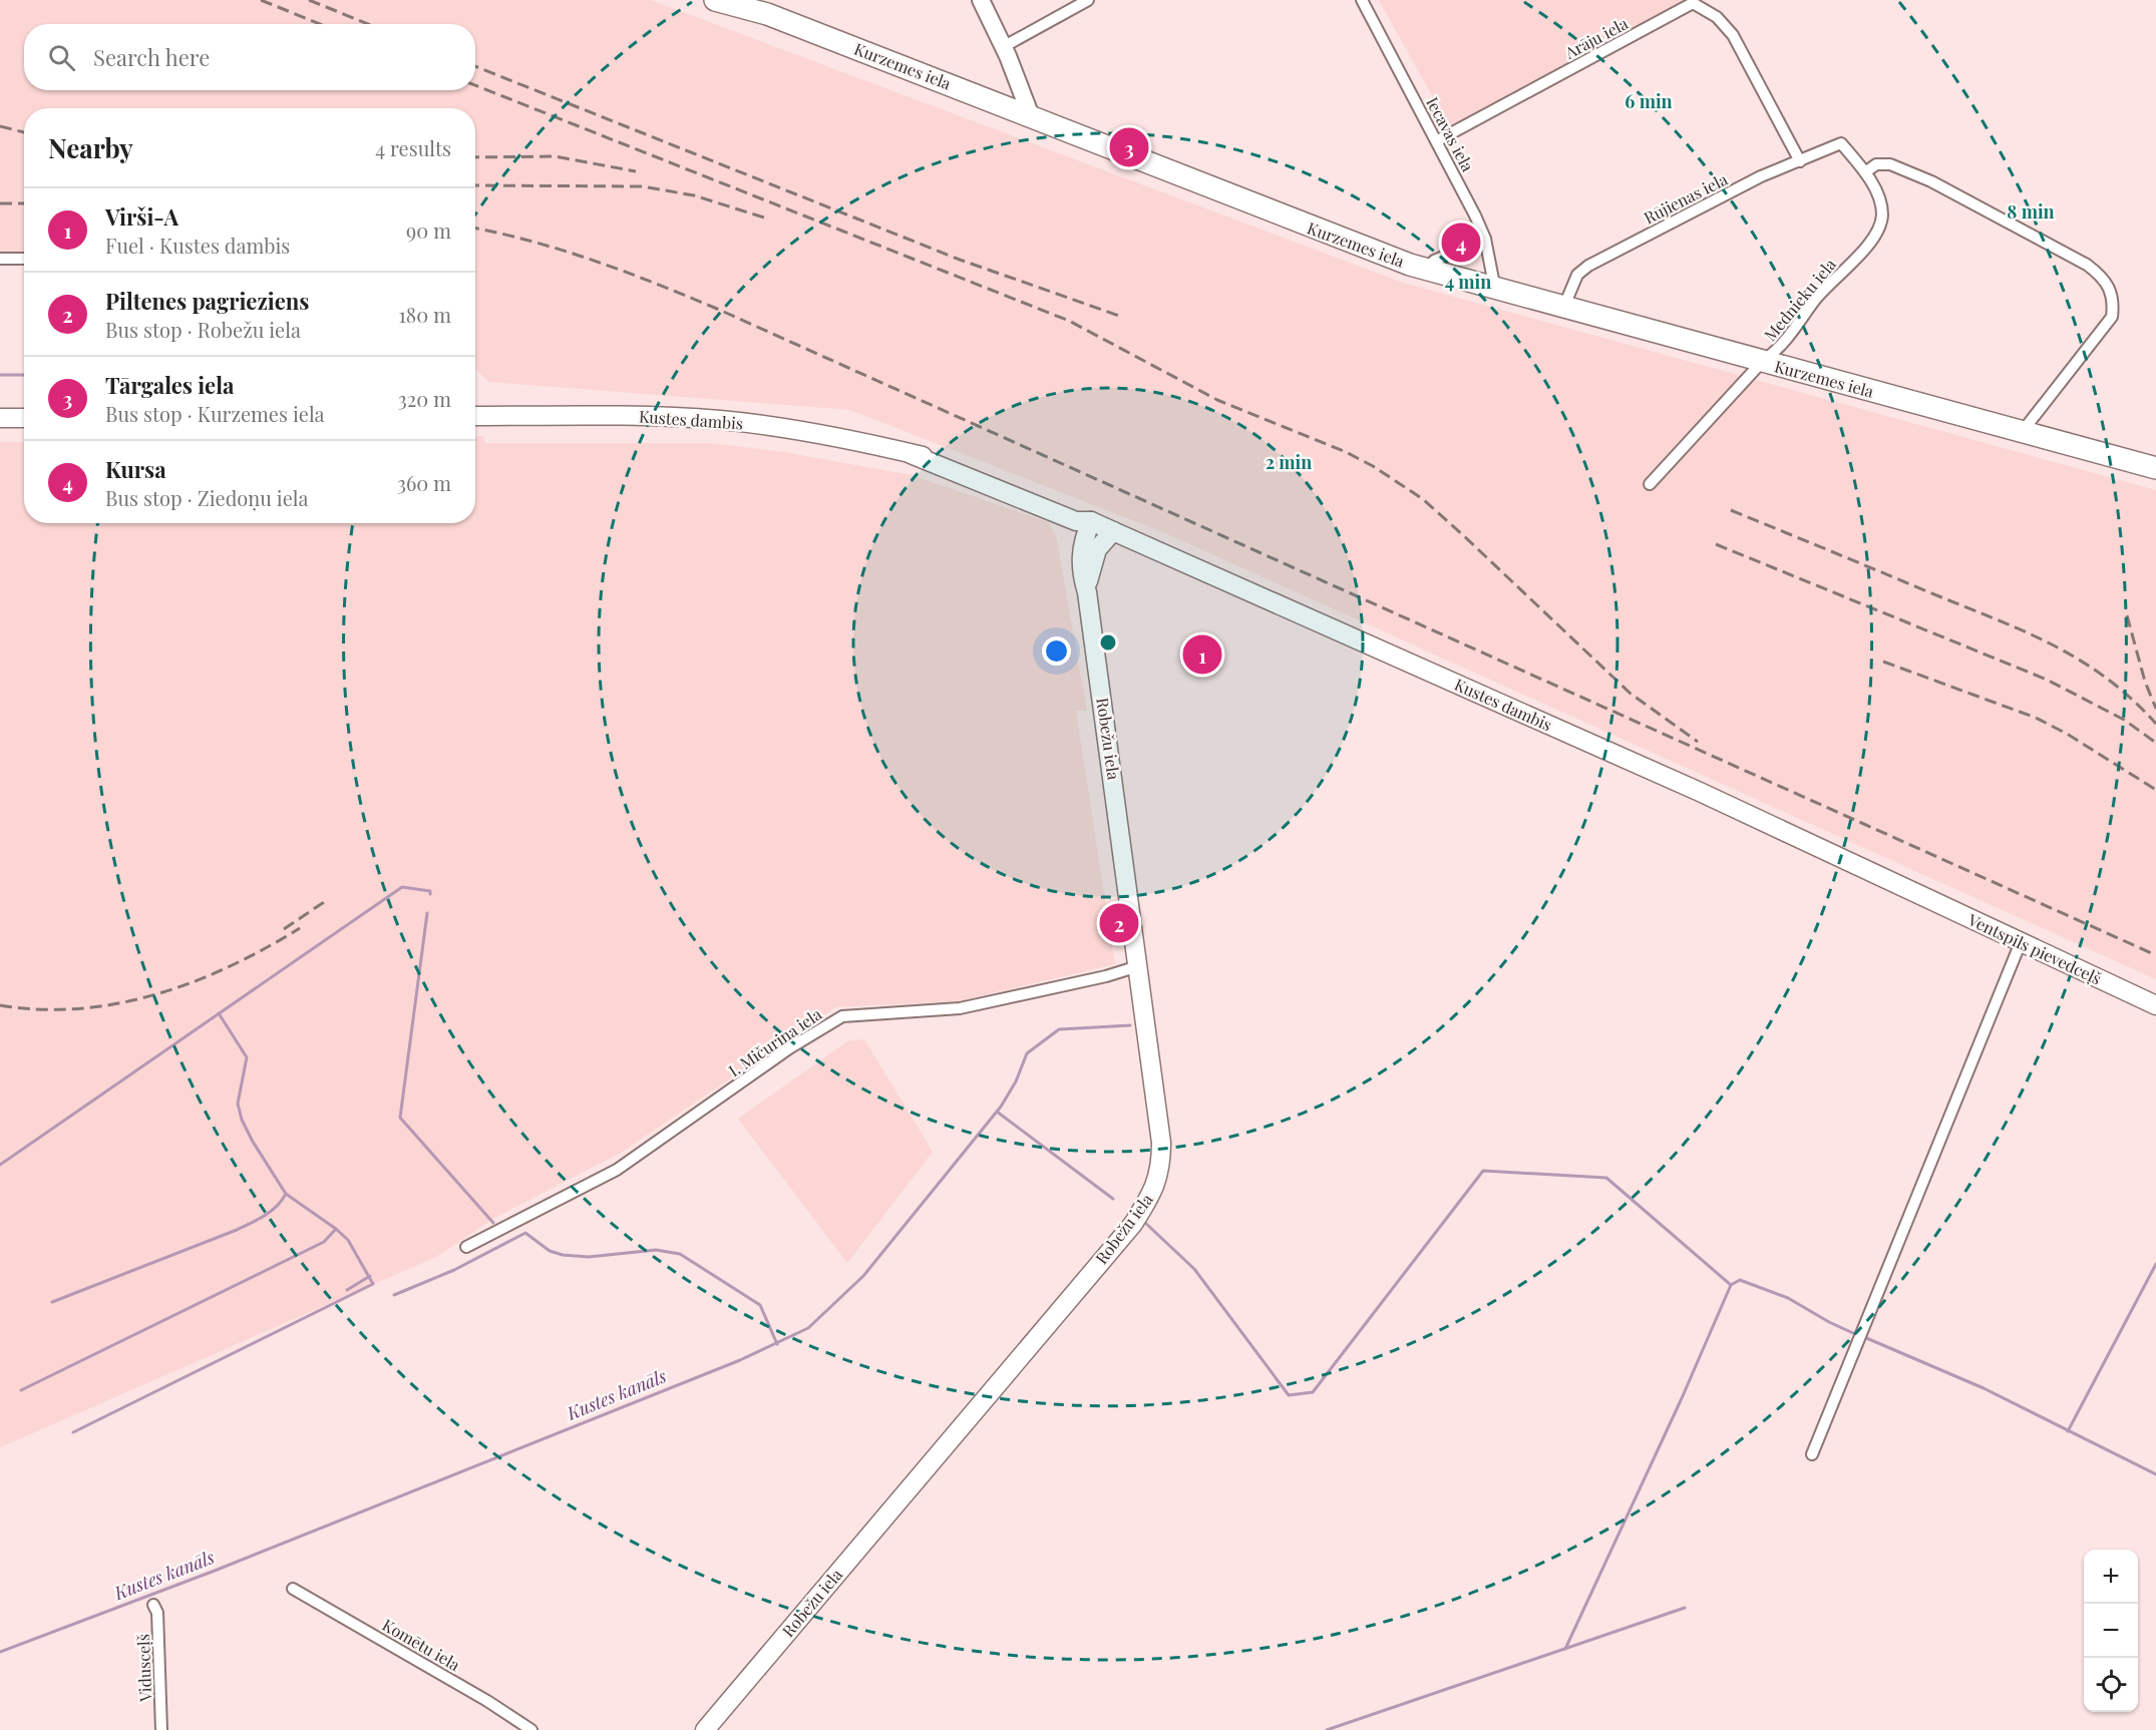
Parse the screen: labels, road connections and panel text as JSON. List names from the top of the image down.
{
  "streets": {
    "highway": ["Kurzemes iela"],
    "main road": ["Kustes dambis", "Robežu iela", "Ventspils pievedceļš"],
    "street": [
      "Arāju iela",
      "Iecavas iela",
      "Rūjienas iela",
      "Mednieku iela",
      "I. Mičurina iela",
      "Komētu iela",
      "Vidusceļš"
    ]
  },
  "crossings": [
    ["Arāju iela", "Iecavas iela"],
    ["Arāju iela", "Rūjienas iela"],
    ["Kurzemes iela", "Iecavas iela"],
    ["Kurzemes iela", "Rūjienas iela"],
    ["Kurzemes iela", "Mednieku iela"],
    ["Rūjienas iela", "Mednieku iela"],
    ["Kustes dambis", "Robežu iela"],
    ["Kustes dambis", "Ventspils pievedceļš"],
    ["Robežu iela", "I. Mičurina iela"]
  ],
  "water": ["Kustes kanāls"],
  "page": {
    "search": "Search here",
    "heading": ["Nearby", "4 results"],
    "pins": [
      "3",
      "4",
      "1",
      "2"
    ],
    "list": [
      {
        "mark": "1",
        "name": "Virši-A",
        "note": "Fuel · Kustes dambis",
        "value": "90 m"
      },
      {
        "mark": "2",
        "name": "Piltenes pagrieziens",
        "note": "Bus stop · Robežu iela",
        "value": "180 m"
      },
      {
        "mark": "3",
        "name": "Tārgales iela",
        "note": "Bus stop · Kurzemes iela",
        "value": "320 m"
      },
      {
        "mark": "4",
        "name": "Kursa",
        "note": "Bus stop · Ziedoņu iela",
        "value": "360 m"
      }
    ],
    "map_buttons": ["+", "−"]
  },
  "rings": [
    "6 min",
    "8 min",
    "4 min",
    "2 min"
  ]
}
